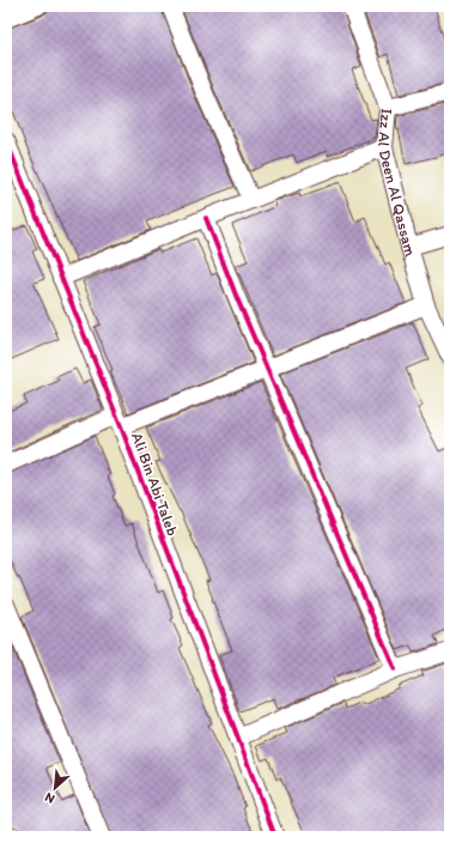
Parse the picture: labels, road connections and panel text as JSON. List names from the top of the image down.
{
  "streets": {
    "street": ["Izz Al Deen Al Qassam", "Ali Bin Abi Taleb"]
  },
  "north": "bottom left"
}
